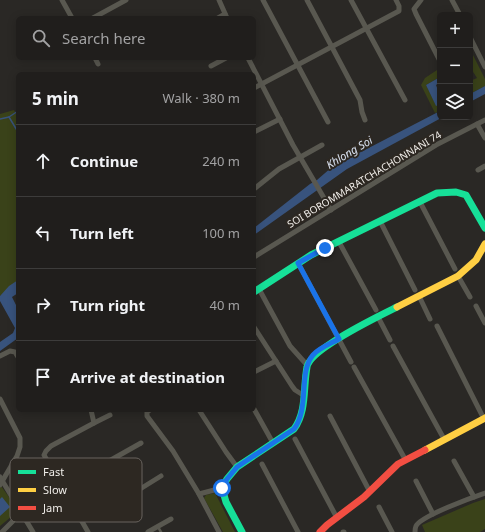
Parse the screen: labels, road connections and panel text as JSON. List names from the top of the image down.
{
  "streets": {
    "street": ["SOI BOROMMARATCHACHONNANI 74"]
  },
  "water": ["Khlong Soi"],
  "legend": ["Fast", "Slow", "Jam"],
  "page": {
    "map_buttons": ["+", "−"],
    "search": "Search here",
    "heading": ["5 min", "Walk · 380 m"],
    "list": [
      ["Continue", "240 m"],
      ["Turn left", "100 m"],
      ["Turn right", "40 m"],
      "Arrive at destination"
    ]
  }
}
